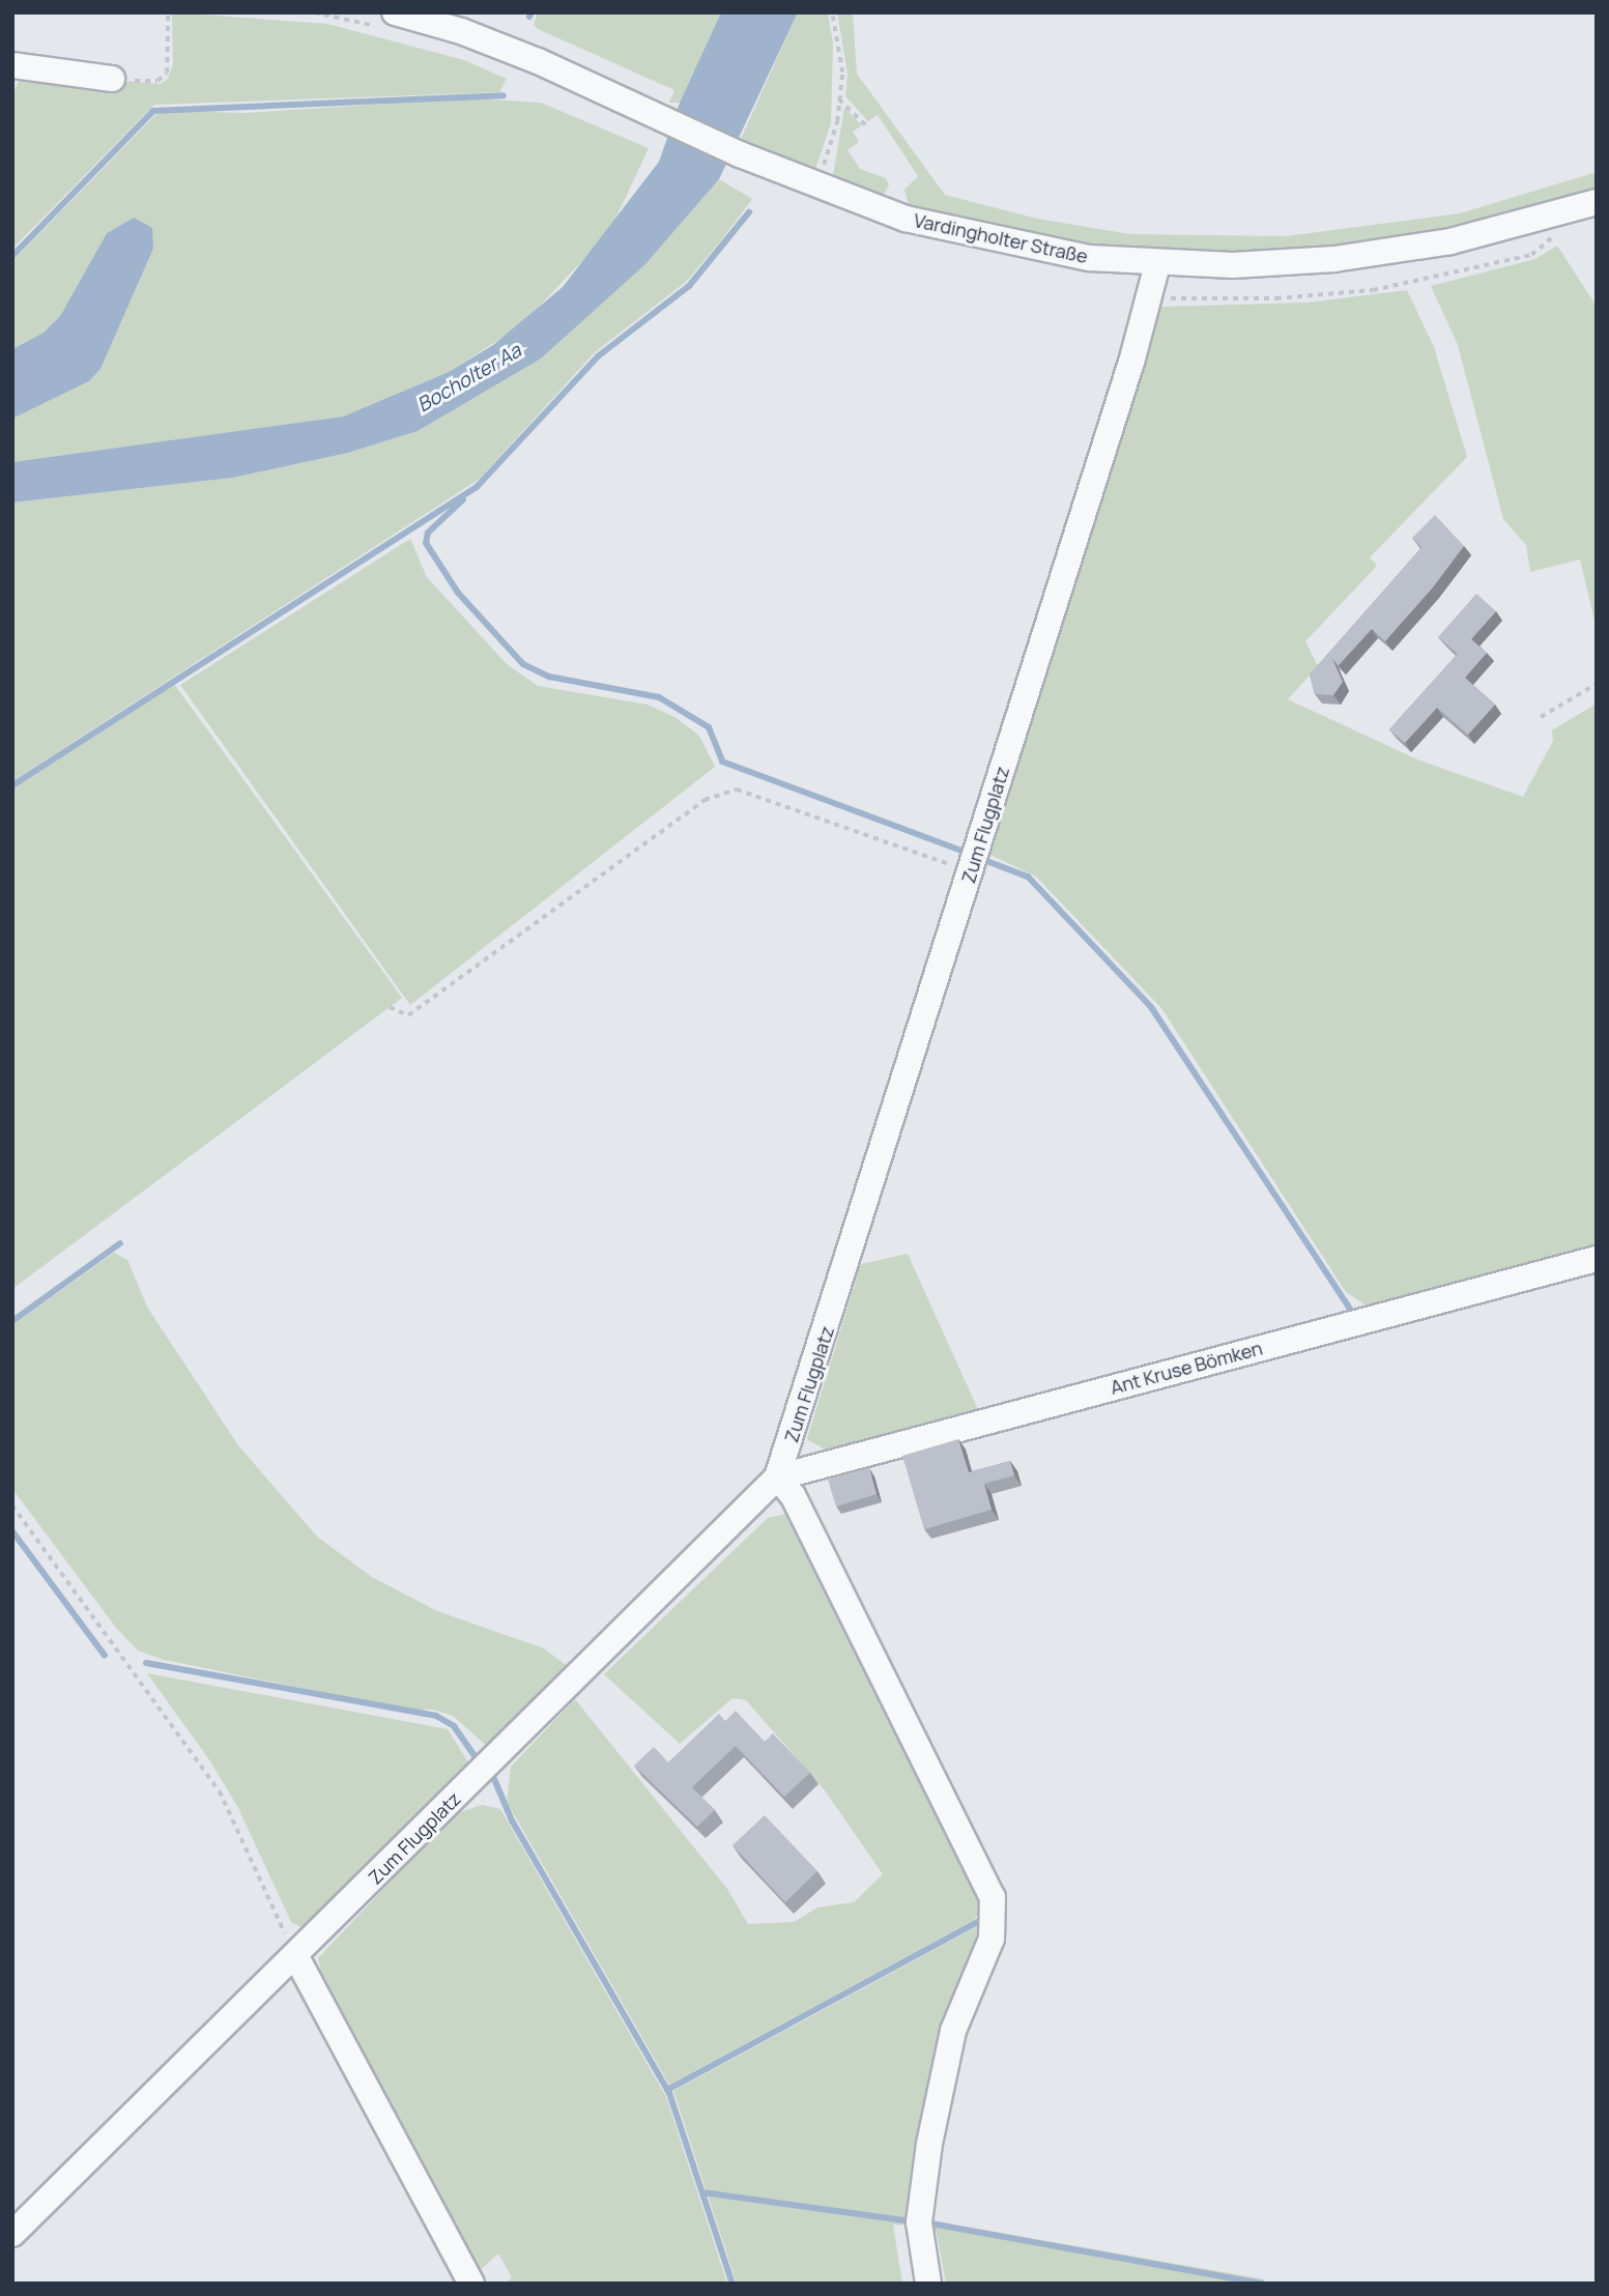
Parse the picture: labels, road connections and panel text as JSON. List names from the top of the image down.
{
  "streets": {
    "street": ["Vardingholter Straße", "Zum Flugplatz", "Ant Kruse Bömken"]
  },
  "crossings": [
    ["Vardingholter Straße", "Zum Flugplatz"],
    ["Zum Flugplatz", "Ant Kruse Bömken"]
  ],
  "water": ["Bocholter Aa"]
}
